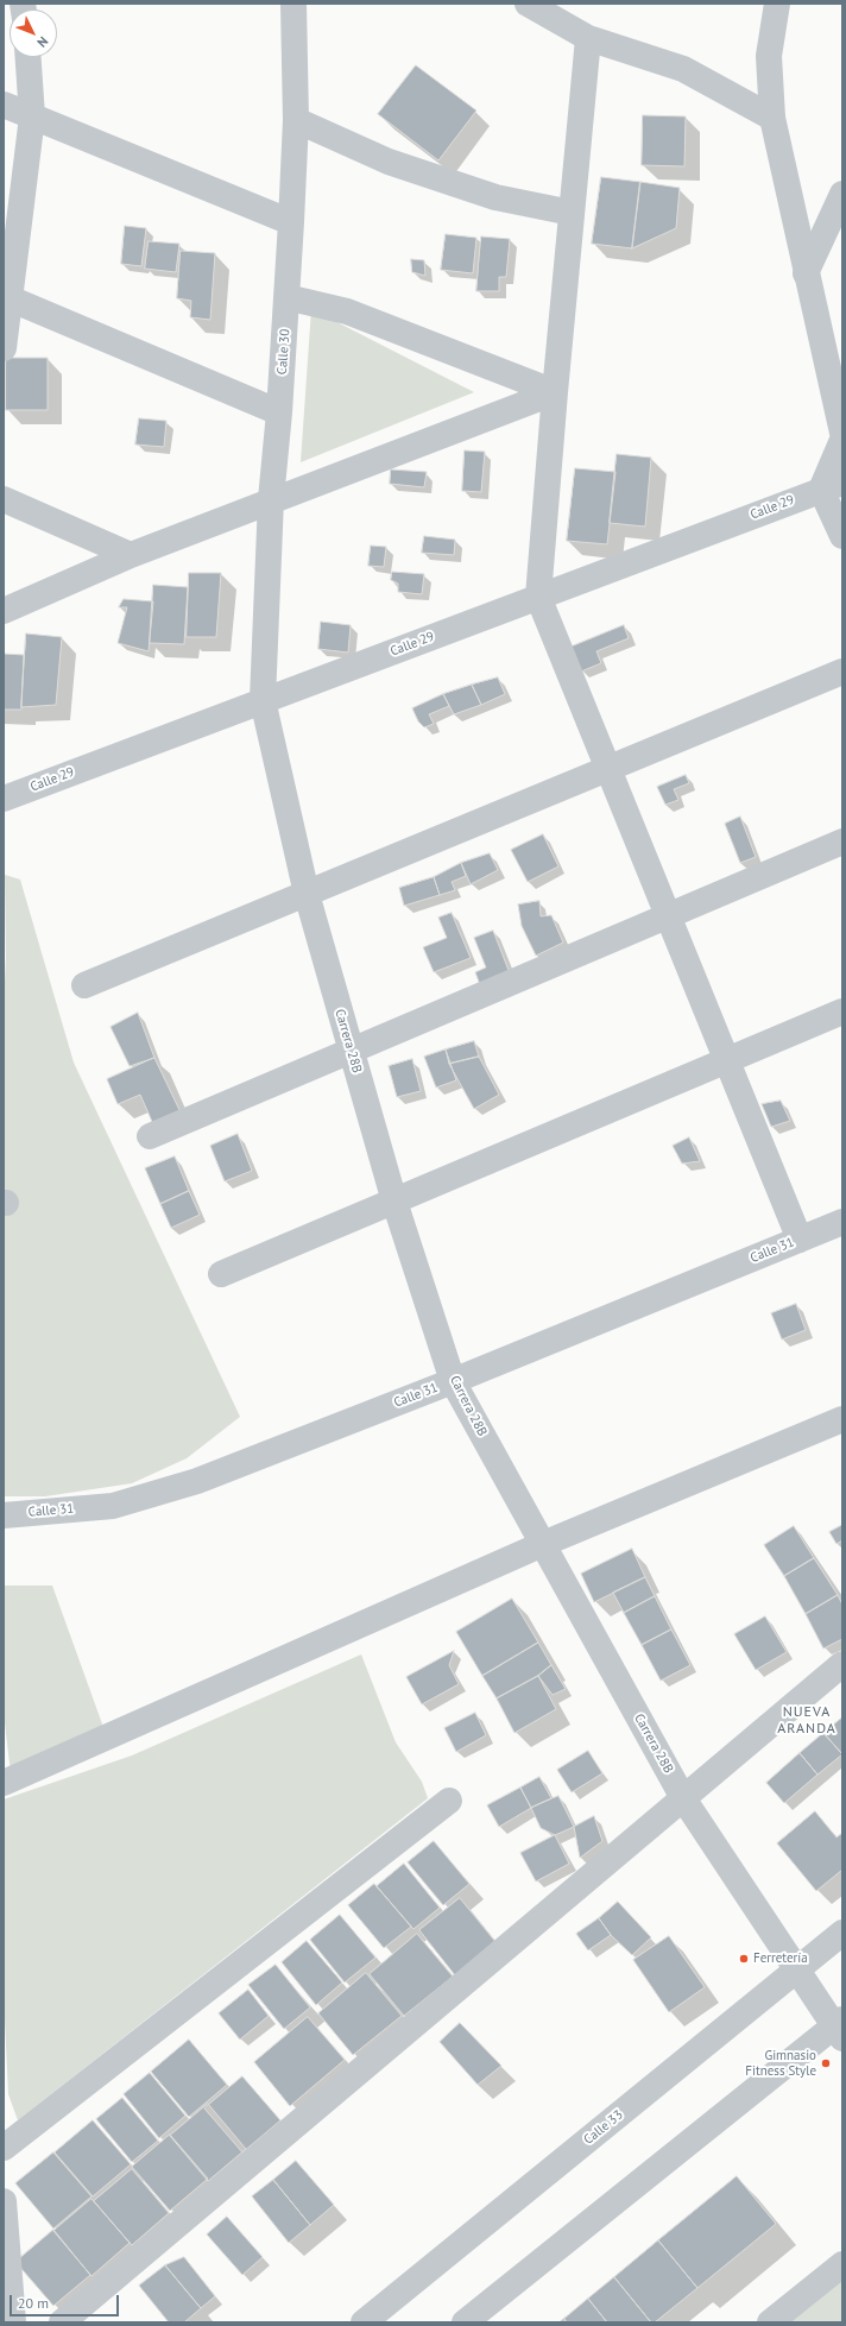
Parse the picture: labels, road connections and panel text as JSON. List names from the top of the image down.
{
  "streets": {
    "street": [
      "Calle 30",
      "Calle 29",
      "Carrera 28B",
      "Calle 31",
      "Calle 33"
    ]
  },
  "crossings": [
    ["Calle 30", "Calle 29"],
    ["Calle 30", "Carrera 28B"],
    ["Calle 29", "Carrera 28B"],
    ["Carrera 28B", "Calle 31"],
    ["Carrera 28B", "Calle 33"]
  ],
  "districts": ["NUEVA ARANDA"],
  "places": ["Ferretería", "Gimnasio Fitness Style"],
  "scale_bar": "20 m",
  "north": "bottom right"
}
